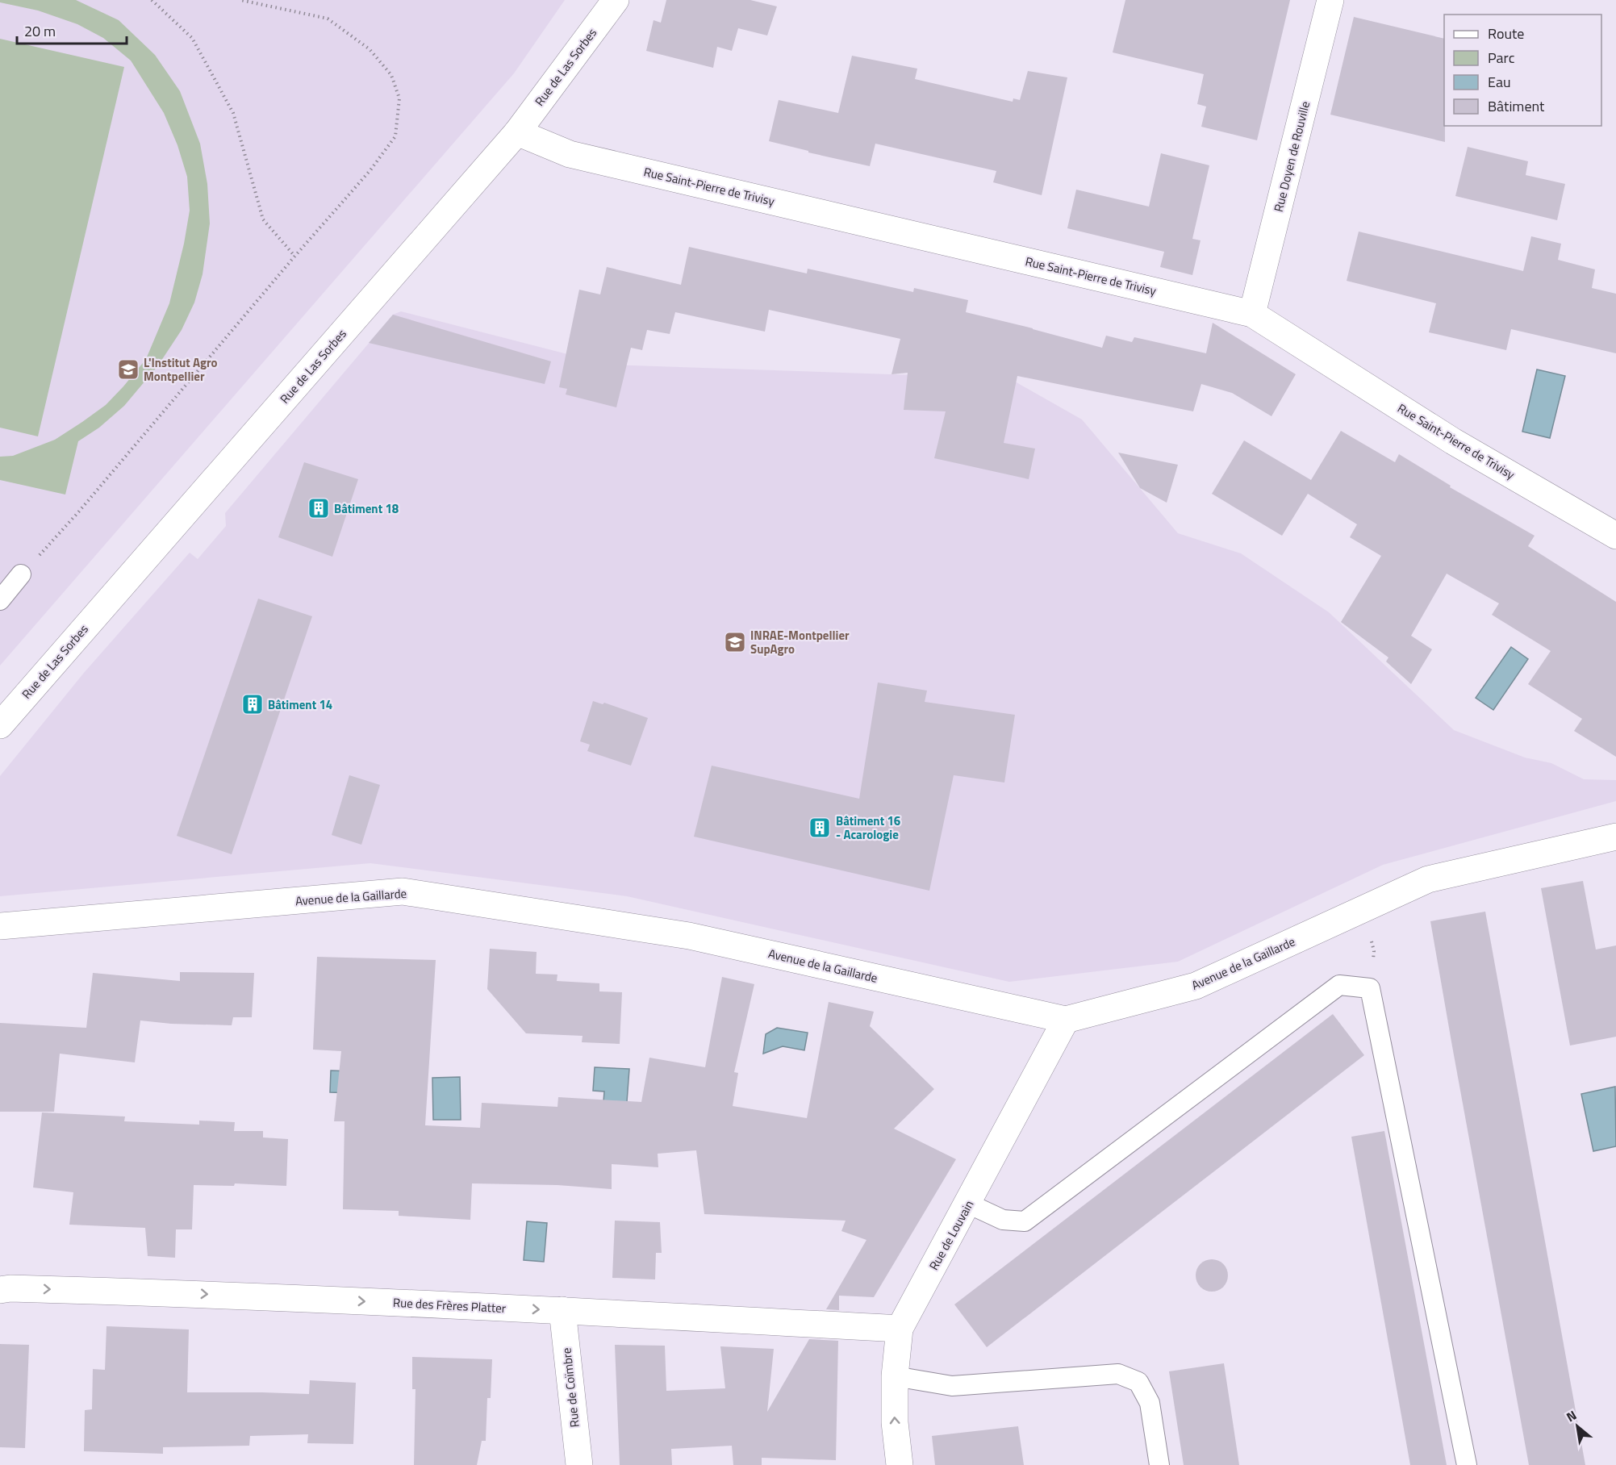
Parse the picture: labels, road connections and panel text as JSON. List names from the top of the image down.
{
  "streets": {
    "street": [
      "Rue de Las Sorbes",
      "Rue Doyen de Rouville",
      "Rue Saint-Pierre de Trivisy",
      "Avenue de la Gaillarde",
      "Rue de Louvain",
      "Rue des Frères Platter",
      "Rue de Coïmbre"
    ]
  },
  "crossings": [
    ["Rue de Las Sorbes", "Rue Saint-Pierre de Trivisy"],
    ["Rue Doyen de Rouville", "Rue Saint-Pierre de Trivisy"],
    ["Avenue de la Gaillarde", "Rue de Louvain"],
    ["Rue de Louvain", "Rue des Frères Platter"],
    ["Rue des Frères Platter", "Rue de Coïmbre"]
  ],
  "one_way": ["Rue des Frères Platter"],
  "places": {
    "school or university": ["L'Institut Agro Montpellier", "INRAE-Montpellier SupAgro"],
    "building": ["Bâtiment 18", "Bâtiment 14", "Bâtiment 16 - Acarologie"]
  },
  "legend": [
    "Route",
    "Parc",
    "Eau",
    "Bâtiment"
  ],
  "scale_bar": "20 m",
  "north": "top left"
}
